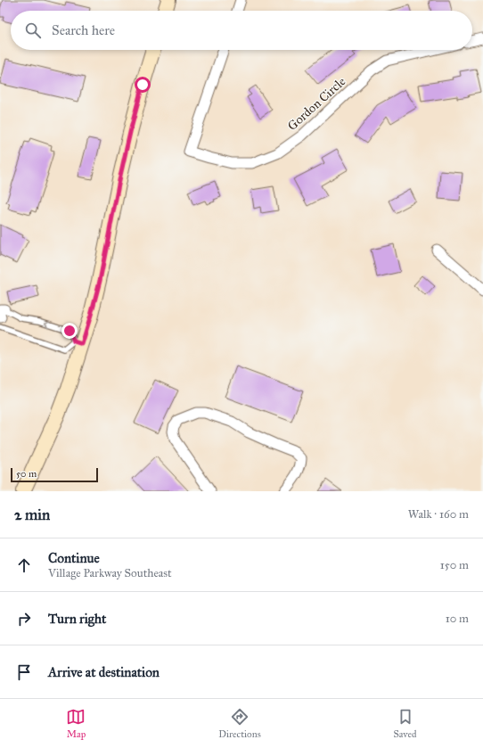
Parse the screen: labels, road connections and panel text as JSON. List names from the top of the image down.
{
  "streets": {
    "street": ["Gordon Circle"]
  },
  "scale_bar": "50 m",
  "page": {
    "search": "Search here",
    "scale": "50 m",
    "heading": ["2 min", "Walk · 160 m"],
    "list": [
      ["Continue", "Village Parkway Southeast", "150 m"],
      ["Turn right", "10 m"],
      "Arrive at destination"
    ],
    "nav": ["Map", "Directions", "Saved"]
  }
}
